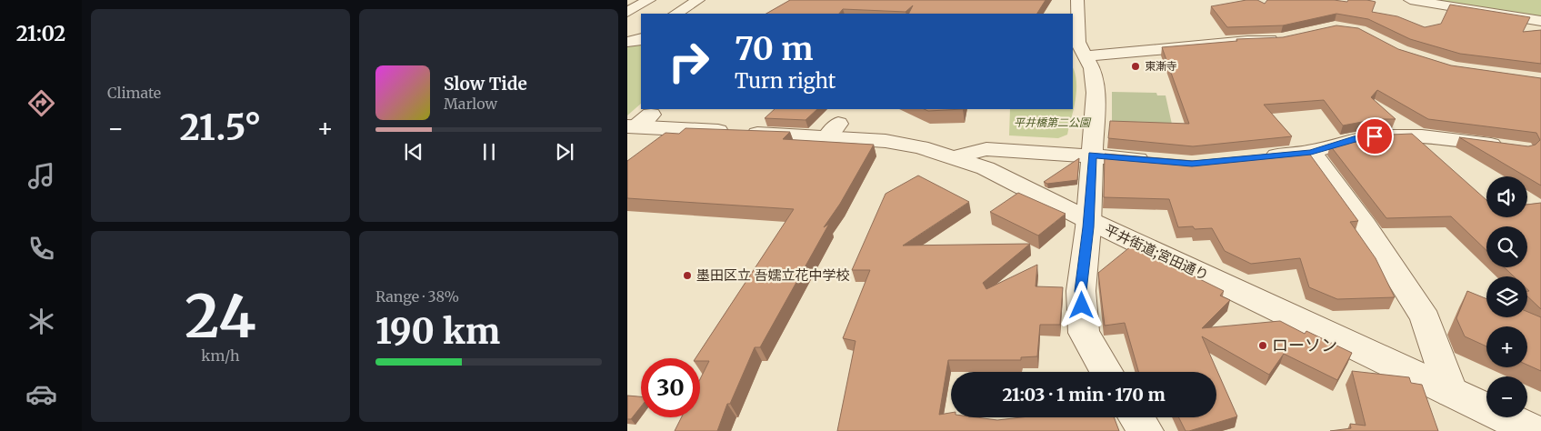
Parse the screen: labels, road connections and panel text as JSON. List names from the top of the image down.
{
  "streets": {
    "street": ["平井街道;宮田通り"]
  },
  "parks": ["平井橋第二公園"],
  "places": ["東漸寺", "墨田区立 吾嬬立花中学校", "ローソン"],
  "page": {
    "tabs": "21:02",
    "tile": [
      "Climate",
      ["24", "km/h"],
      ["Range · 38%", "190 km"]
    ],
    "turn": ["70 m", "Turn right"],
    "song": ["Slow Tide", "Marlow"],
    "heat": ["−", "21.5°", "+"],
    "map_buttons": ["+", "−"],
    "limit": "30",
    "trip": "21:03 · 1 min · 170 m"
  }
}
